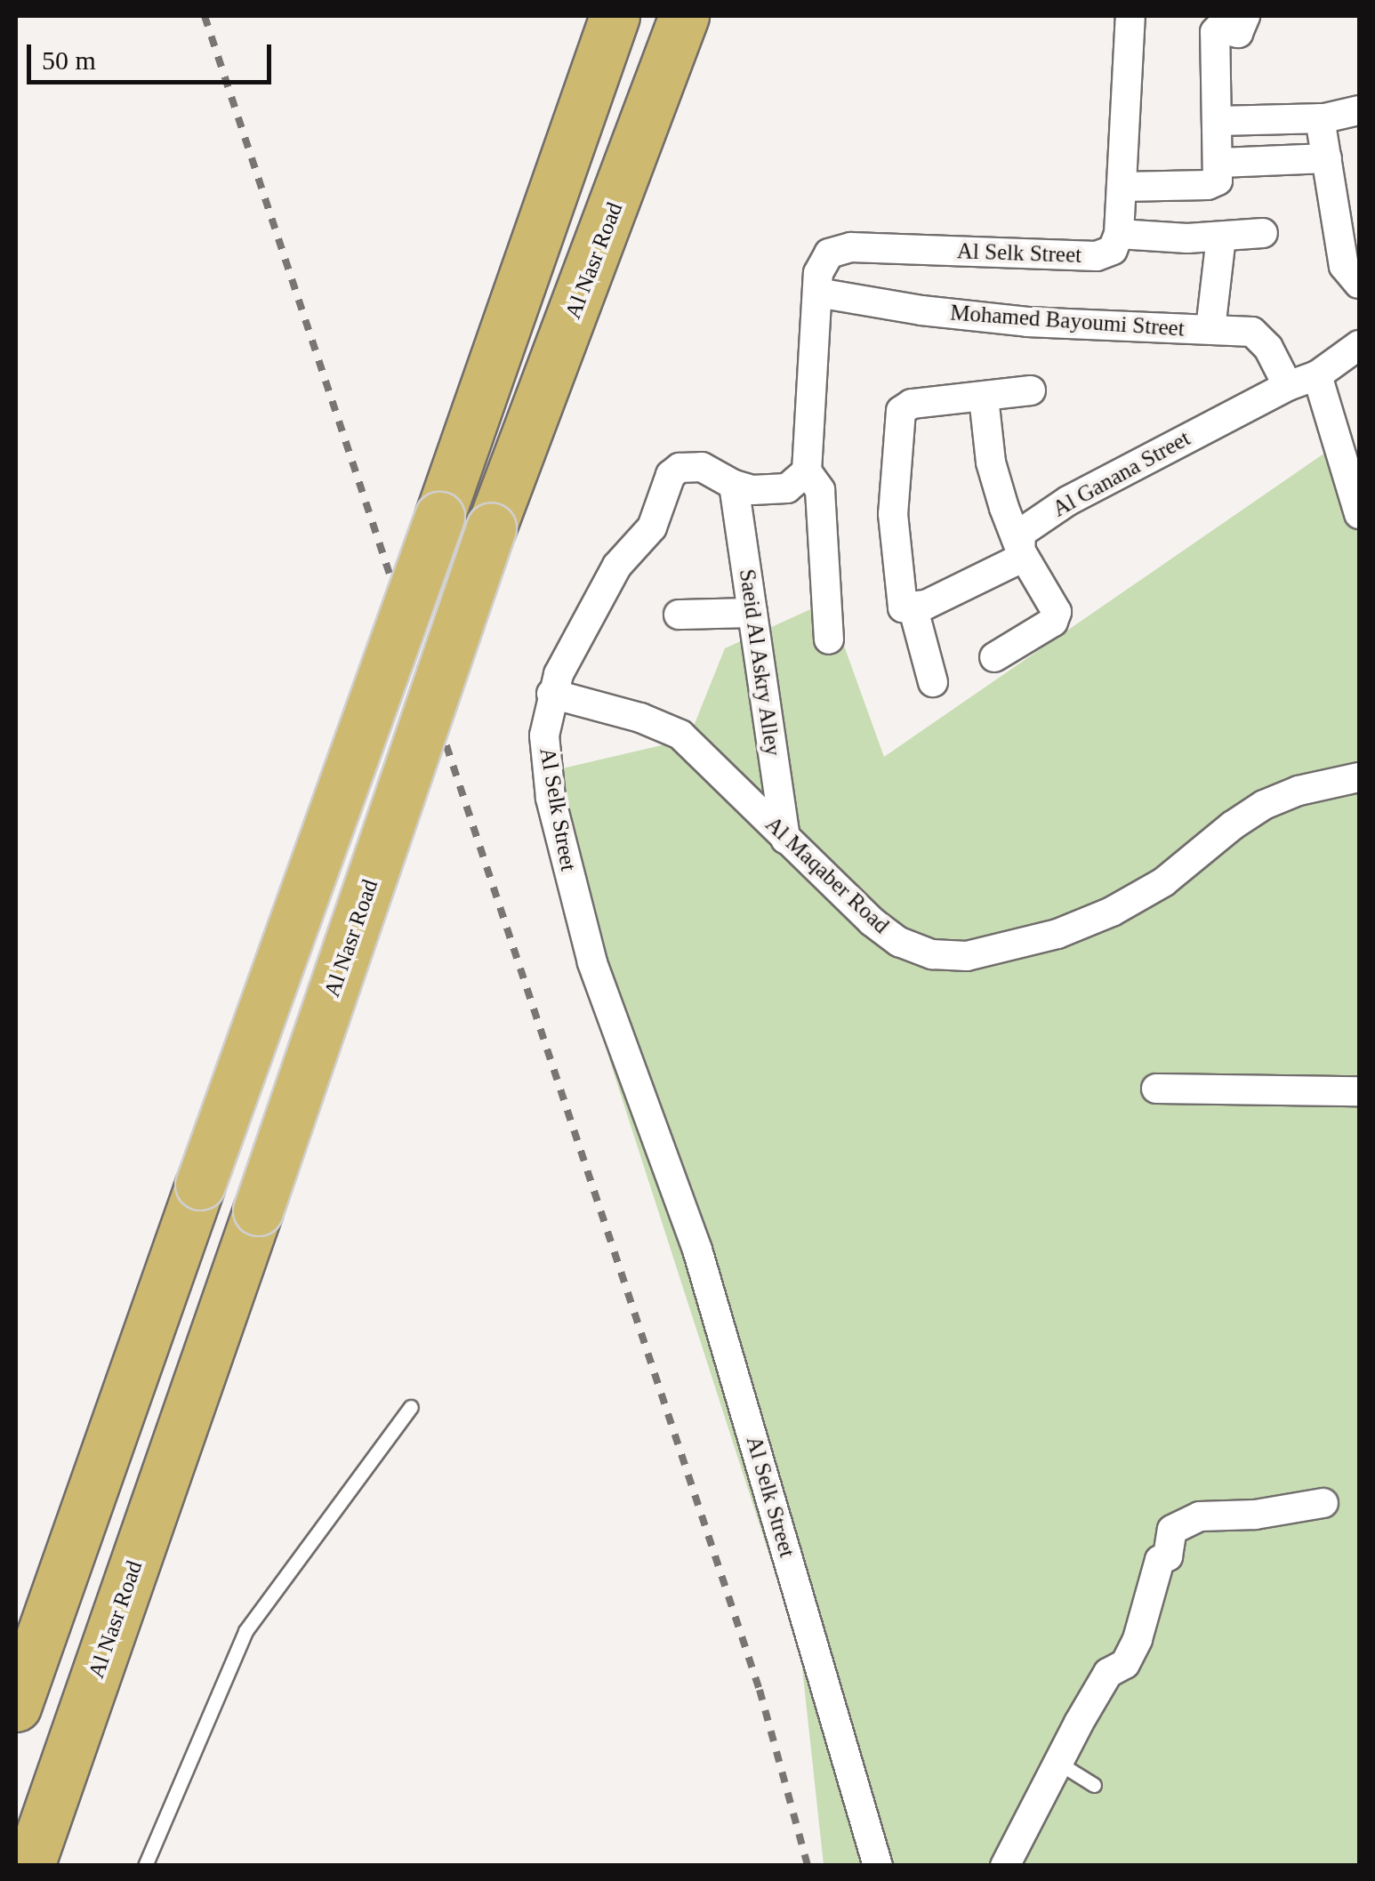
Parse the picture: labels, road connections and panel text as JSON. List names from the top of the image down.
{
  "streets": {
    "highway": ["Al Nasr Road"],
    "street": [
      "Al Selk Street",
      "Mohamed Bayoumi Street",
      "Al Ganana Street",
      "Saeid Al Askry Alley",
      "Al Maqaber Road"
    ]
  },
  "crossings": [
    ["Al Selk Street", "Mohamed Bayoumi Street"],
    ["Al Selk Street", "Saeid Al Askry Alley"],
    ["Al Selk Street", "Al Maqaber Road"],
    ["Mohamed Bayoumi Street", "Al Ganana Street"],
    ["Saeid Al Askry Alley", "Al Maqaber Road"]
  ],
  "scale_bar": "50 m"
}
